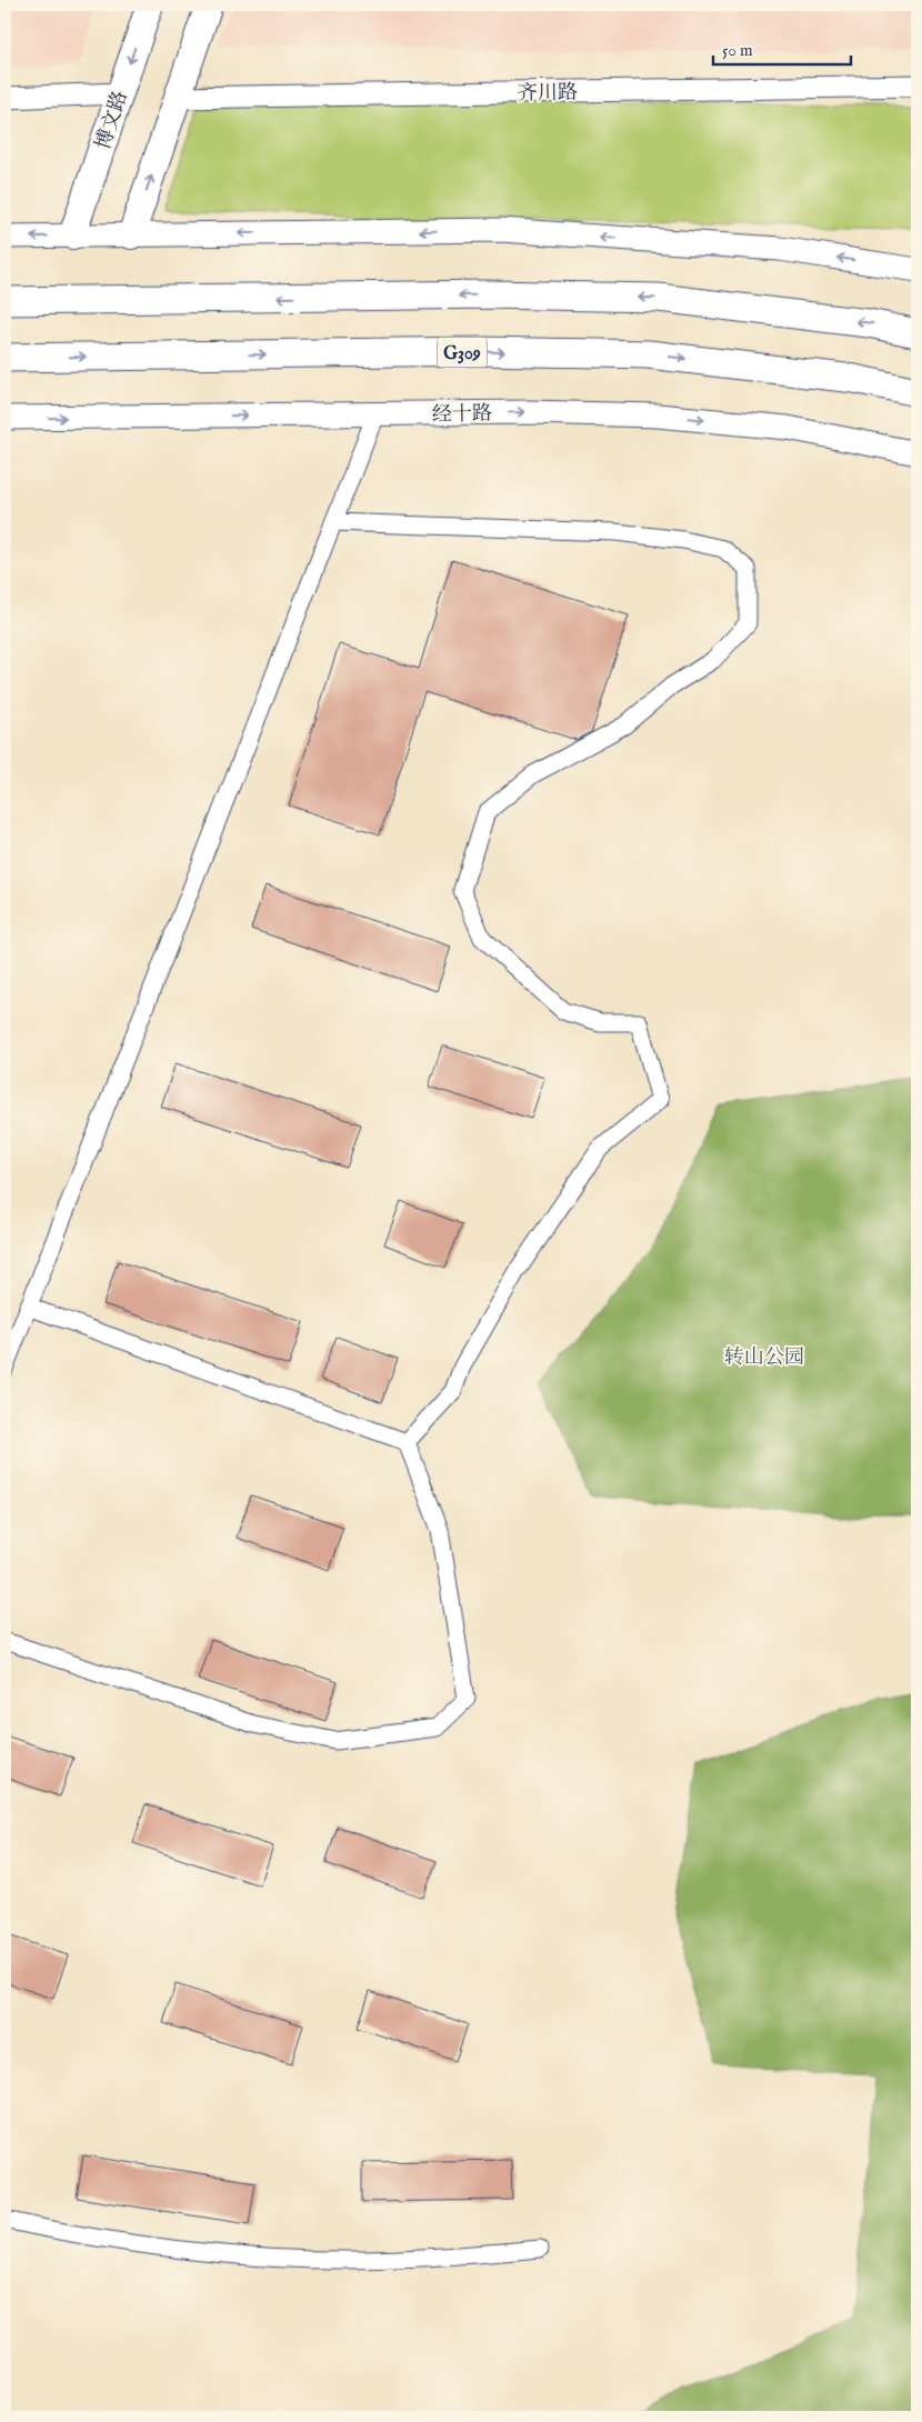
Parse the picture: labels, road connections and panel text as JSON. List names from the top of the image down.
{
  "streets": {
    "highway": ["G309"],
    "main road": ["博文路", "经十路"],
    "street": ["齐川路"]
  },
  "parks": ["转山公园"],
  "scale_bar": "50 m"
}
